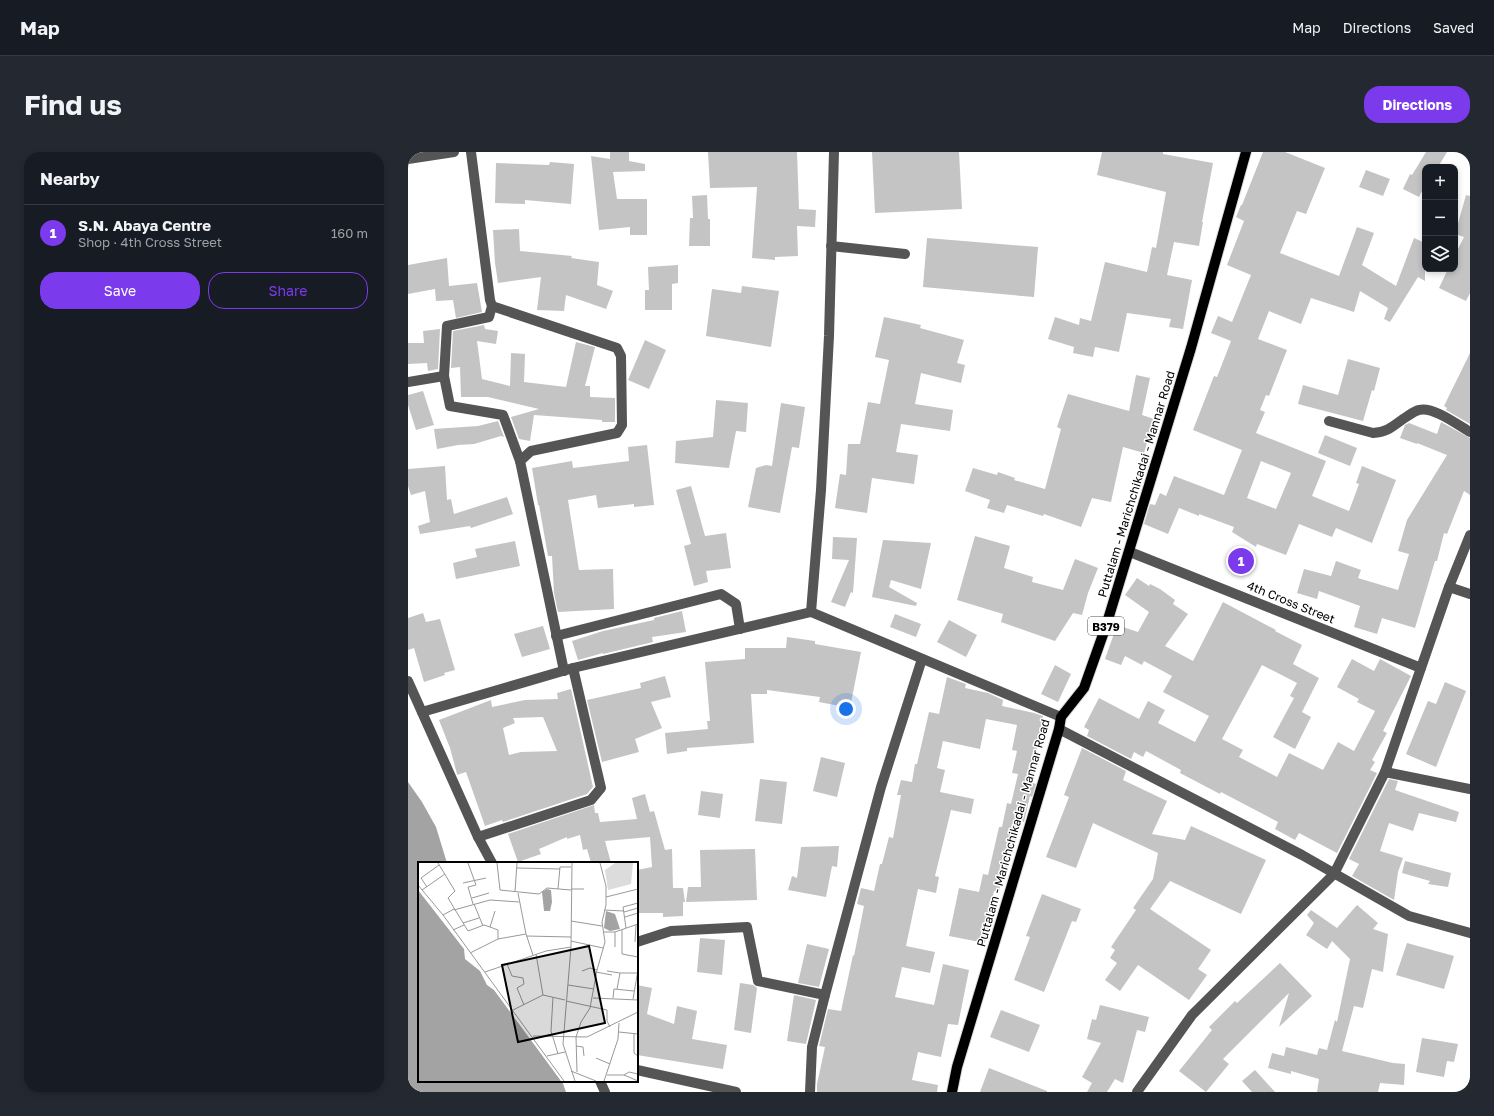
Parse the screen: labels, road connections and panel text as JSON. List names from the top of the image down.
{
  "streets": {
    "main road": ["Puttalam - Marichchikadai - Mannar Road", "B379"],
    "street": ["4th Cross Street"]
  },
  "crossings": [
    ["Puttalam - Marichchikadai - Mannar Road", "4th Cross Street"]
  ],
  "page": {
    "header": "Map",
    "nav": ["Map", "Directions", "Saved"],
    "buttons": [
      "Directions",
      ["Save", "Share"]
    ],
    "title": "Find us",
    "heading": "Nearby",
    "map_buttons": ["+", "−"],
    "list": [
      {
        "mark": "1",
        "name": "S.N. Abaya Centre",
        "note": "Shop · 4th Cross Street",
        "value": "160 m"
      }
    ],
    "pins": "1"
  }
}
